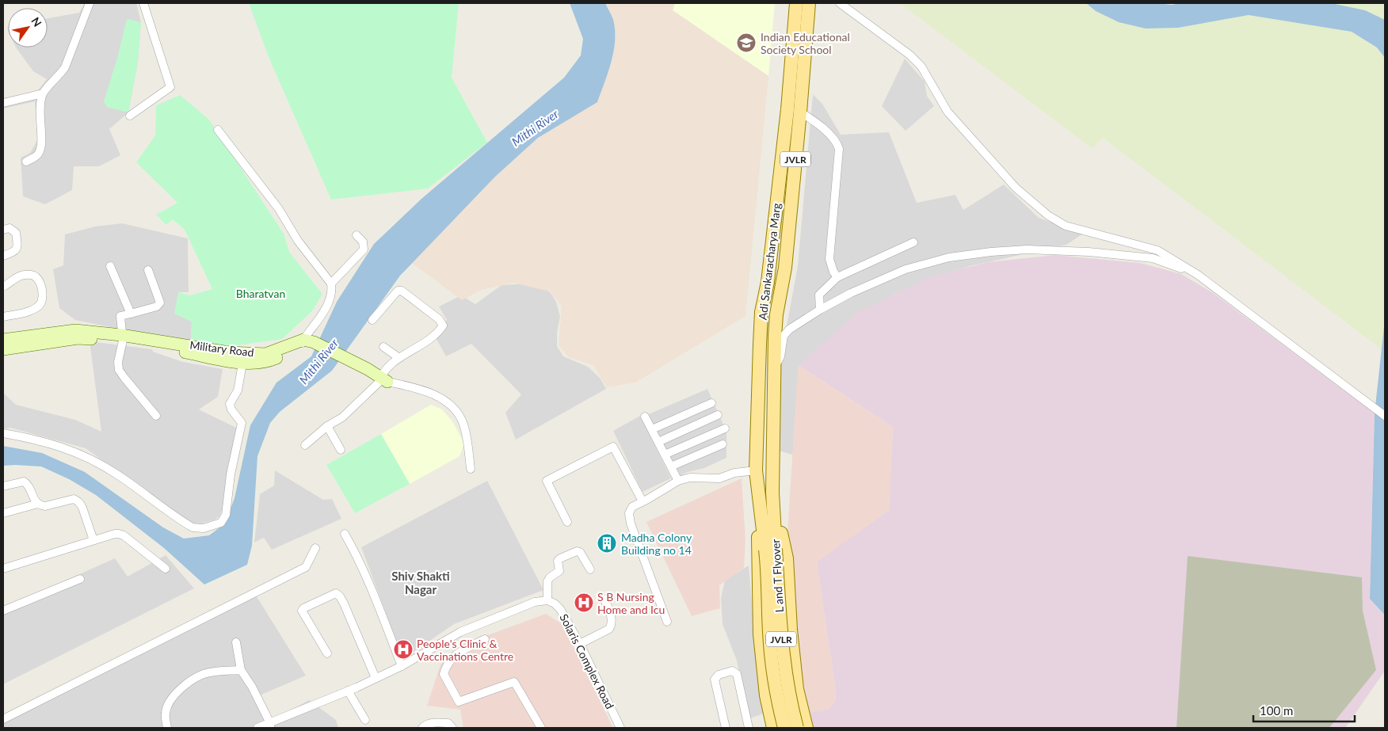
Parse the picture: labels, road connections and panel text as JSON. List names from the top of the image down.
{
  "streets": {
    "main road": ["JVLR", "Adi Sankaracharya Marg", "L and T Flyover"],
    "street": ["Military Road", "Solaris Complex Road"]
  },
  "crossings": [
    ["Adi Sankaracharya Marg", "L and T Flyover"]
  ],
  "districts": ["Shiv Shakti Nagar"],
  "water": ["Mithi River"],
  "parks": ["Bharatvan"],
  "places": {
    "school or university": ["Indian Educational Society School"],
    "building": ["Madha Colony Building no 14"],
    "hospital": ["S B Nursing Home and Icu", "People's Clinic & Vaccinations Centre"]
  },
  "scale_bar": "100 m",
  "north": "top right"
}
